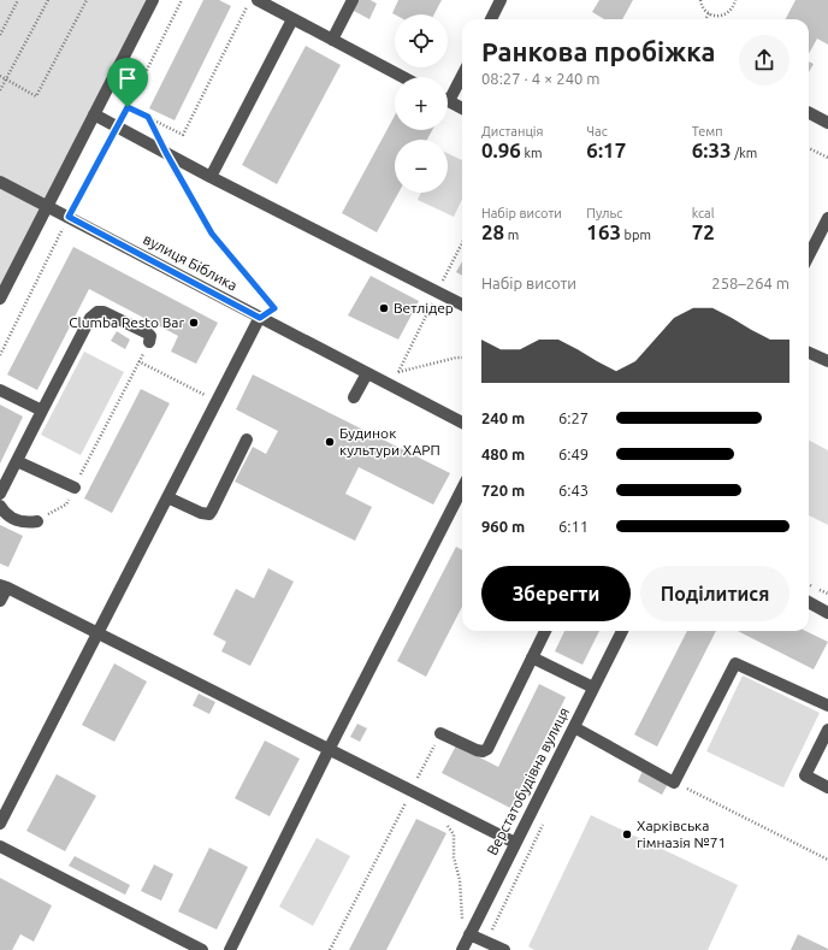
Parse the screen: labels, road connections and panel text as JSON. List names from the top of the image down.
{
  "streets": {
    "street": ["вулиця Біблика", "Верстатобудівна вулиця"]
  },
  "places": [
    "Ветлідер",
    "Clumba Resto Bar",
    "Будинок культури ХАРП",
    "Харківська гімназія №71"
  ],
  "page": {
    "map_buttons": ["+", "−"],
    "heading": ["Ранкова пробіжка", "08:27 · 4 × 240 m"],
    "stats": [
      ["Дистанція", "0.96 km"],
      ["Час", "6:17"],
      ["Темп", "6:33 /km"],
      ["Набір висоти", "28 m"],
      ["Пульс", "163 bpm"],
      ["kcal", "72"]
    ],
    "chart": ["Набір висоти", "258–264 m"],
    "list": [
      {
        "name": "240 m",
        "note": "6:27"
      },
      {
        "name": "480 m",
        "note": "6:49"
      },
      {
        "name": "720 m",
        "note": "6:43"
      },
      {
        "name": "960 m",
        "note": "6:11"
      }
    ],
    "buttons": ["Зберегти", "Поділитися"]
  }
}
